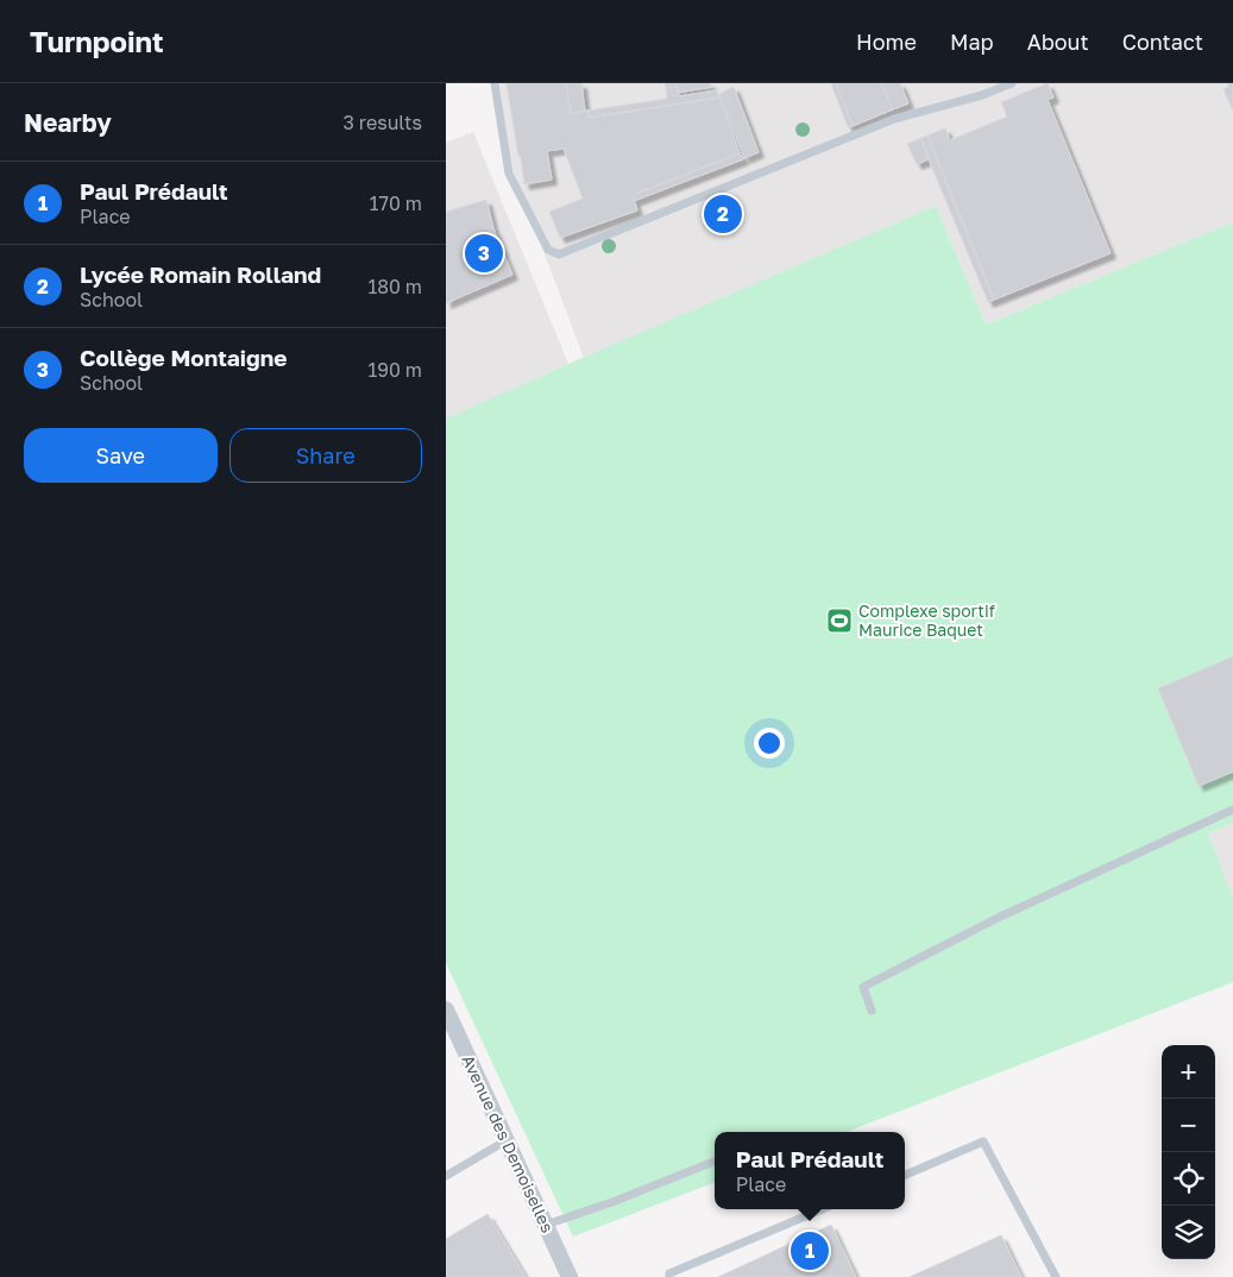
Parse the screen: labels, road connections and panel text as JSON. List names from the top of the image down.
{
  "streets": {
    "street": ["Avenue des Demoiselles"]
  },
  "places": {
    "sports": ["Complexe sportif Maurice Baquet"]
  },
  "page": {
    "header": "Turnpoint",
    "nav": [
      "Home",
      "Map",
      "About",
      "Contact"
    ],
    "heading": ["Nearby", "3 results"],
    "list": [
      {
        "mark": "1",
        "name": "Paul Prédault",
        "note": "Place",
        "value": "170 m"
      },
      {
        "mark": "2",
        "name": "Lycée Romain Rolland",
        "note": "School",
        "value": "180 m"
      },
      {
        "mark": "3",
        "name": "Collège Montaigne",
        "note": "School",
        "value": "190 m"
      }
    ],
    "pins": ["2", "3", "1"],
    "buttons": ["Save", "Share"],
    "map_buttons": ["+", "−"],
    "popup": ["Paul Prédault", "Place"]
  }
}
